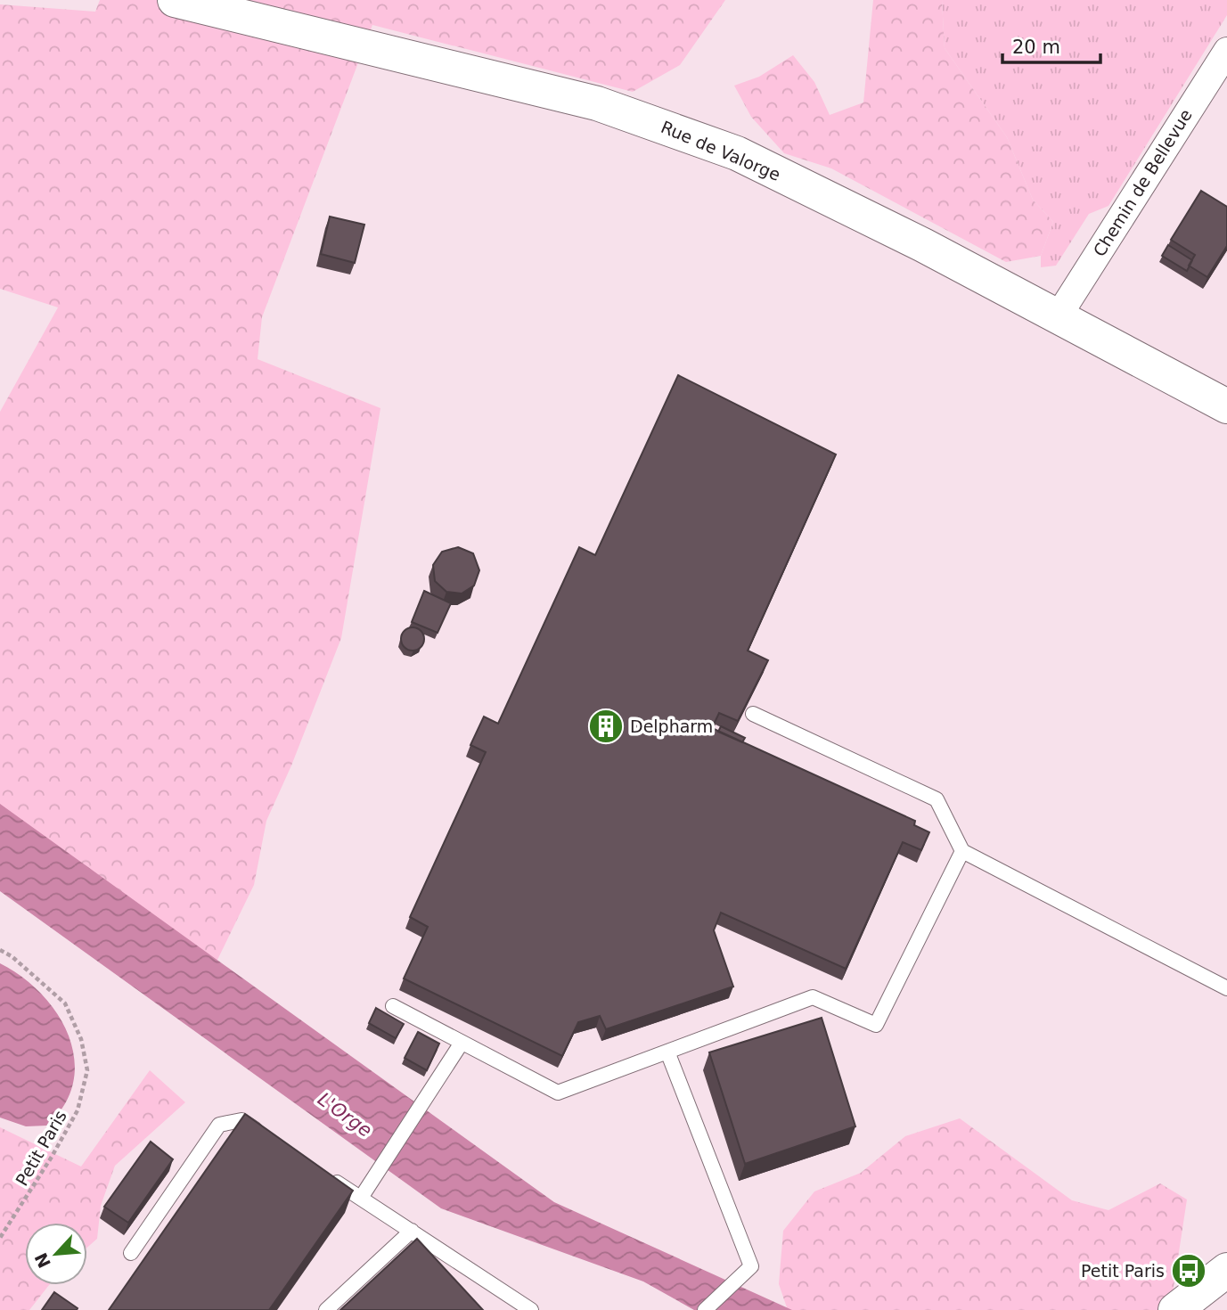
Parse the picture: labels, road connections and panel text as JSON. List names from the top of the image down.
{
  "streets": {
    "street": ["Rue de Valorge", "Chemin de Bellevue"],
    "path": ["Petit Paris"]
  },
  "crossings": [
    ["Rue de Valorge", "Chemin de Bellevue"]
  ],
  "water": ["L'Orge"],
  "places": {
    "building": ["Delpharm"],
    "bus stop": ["Petit Paris"]
  },
  "scale_bar": "20 m",
  "north": "bottom left"
}
